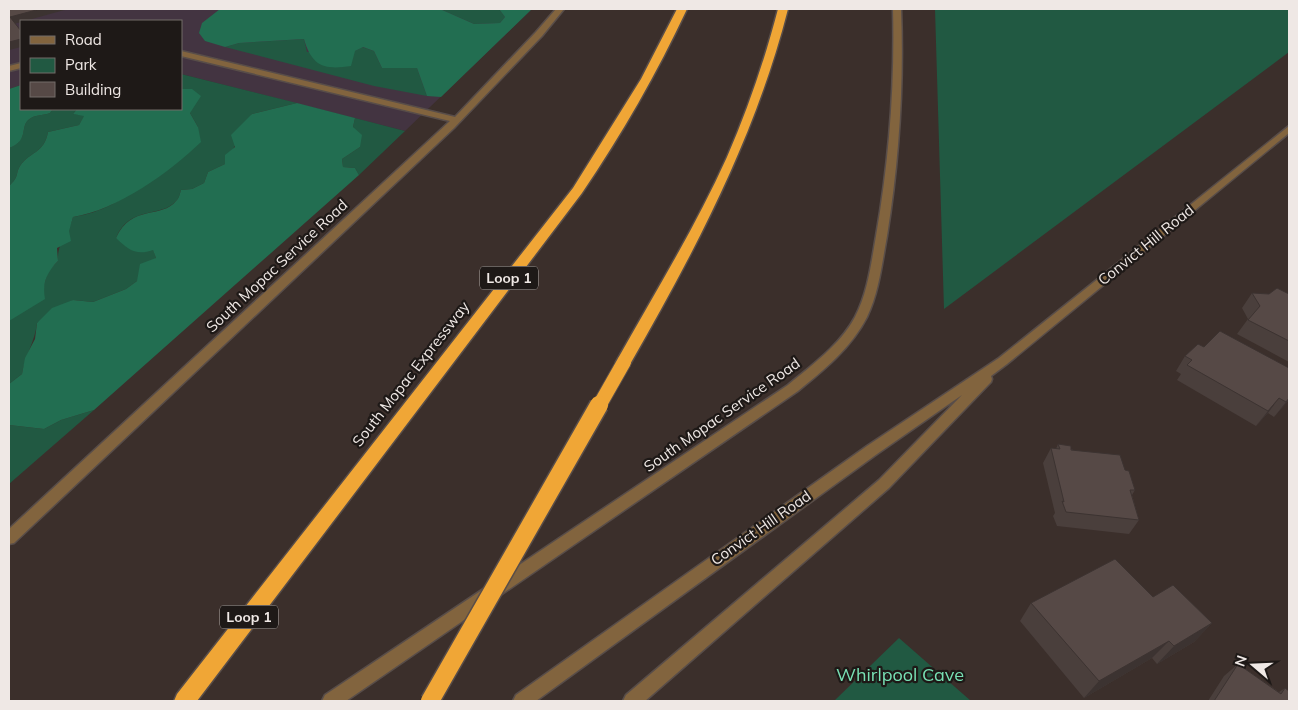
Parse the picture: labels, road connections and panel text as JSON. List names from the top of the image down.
{
  "streets": {
    "highway": ["Loop 1", "South Mopac Expressway"],
    "street": ["Convict Hill Road", "South Mopac Service Road"]
  },
  "parks": ["Whirlpool Cave"],
  "legend": ["Road", "Park", "Building"],
  "north": "left"
}
